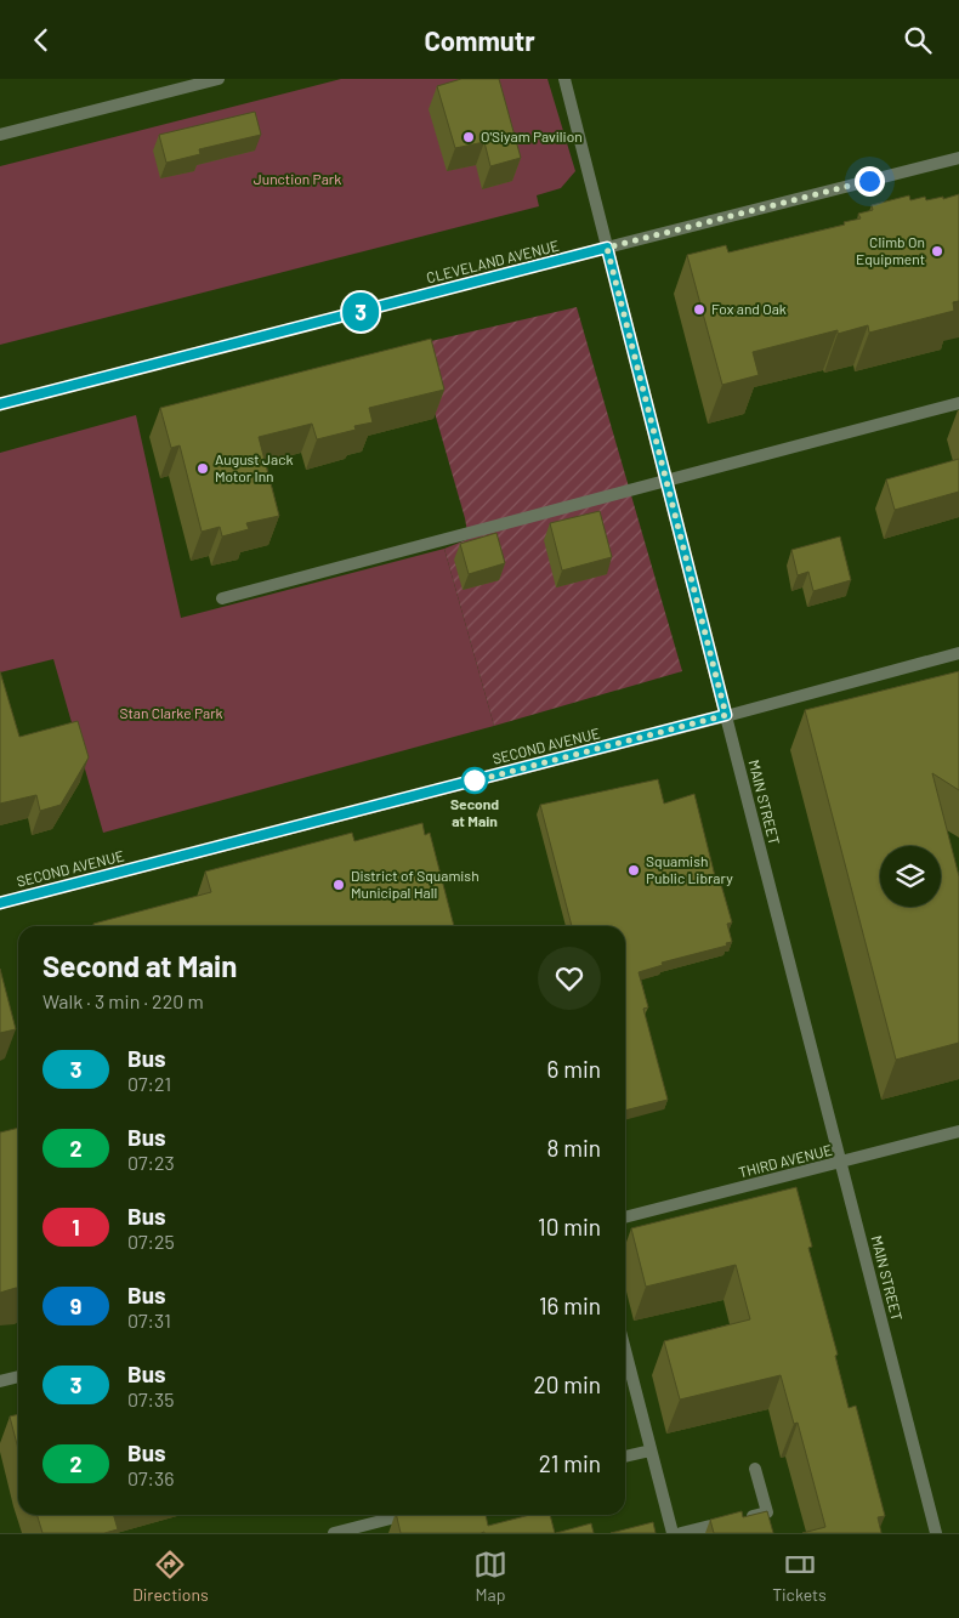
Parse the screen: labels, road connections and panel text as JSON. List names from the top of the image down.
{
  "streets": {
    "street": [
      "CLEVELAND AVENUE",
      "SECOND AVENUE",
      "MAIN STREET",
      "THIRD AVENUE"
    ]
  },
  "crossings": [
    ["CLEVELAND AVENUE", "MAIN STREET"],
    ["SECOND AVENUE", "MAIN STREET"],
    ["MAIN STREET", "THIRD AVENUE"]
  ],
  "parks": ["Junction Park", "Stan Clarke Park"],
  "places": [
    "O'Siyam Pavilion",
    "Climb On Equipment",
    "Fox and Oak",
    "August Jack Motor Inn",
    "Second at Main",
    "Squamish Public Library",
    "District of Squamish Municipal Hall"
  ],
  "lines": ["bus line 3"],
  "page": {
    "header": "Commutr",
    "on_map": "3",
    "heading": ["Second at Main", "Walk · 3 min · 220 m"],
    "list": [
      {
        "mark": "3",
        "name": "Bus",
        "note": "07:21",
        "value": "6 min"
      },
      {
        "mark": "2",
        "name": "Bus",
        "note": "07:23",
        "value": "8 min"
      },
      {
        "mark": "1",
        "name": "Bus",
        "note": "07:25",
        "value": "10 min"
      },
      {
        "mark": "9",
        "name": "Bus",
        "note": "07:31",
        "value": "16 min"
      },
      {
        "mark": "3",
        "name": "Bus",
        "note": "07:35",
        "value": "20 min"
      },
      {
        "mark": "2",
        "name": "Bus",
        "note": "07:36",
        "value": "21 min"
      }
    ],
    "tabs": ["Directions", "Map", "Tickets"]
  }
}
